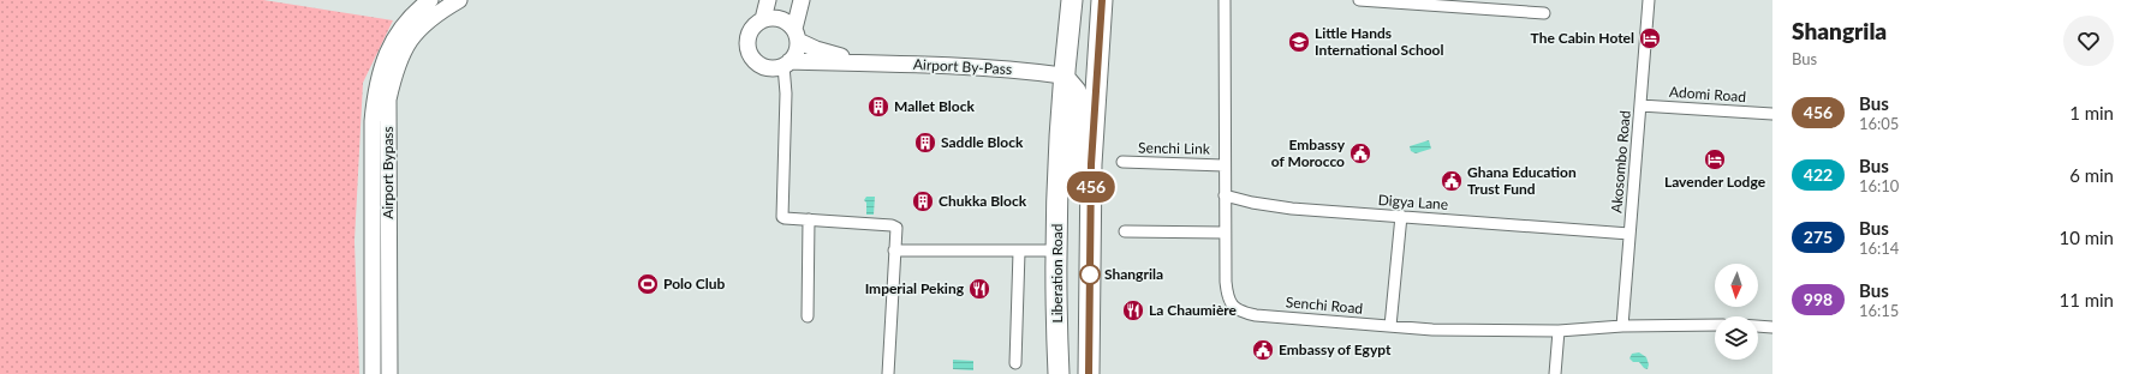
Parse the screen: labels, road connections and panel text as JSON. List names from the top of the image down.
{
  "streets": {
    "highway": ["Liberation Road"],
    "main road": ["Airport By-Pass", "Airport Bypass"],
    "street": [
      "Adomi Road",
      "Senchi Link",
      "Akosombo Road",
      "Digya Lane",
      "Senchi Road"
    ]
  },
  "crossings": [
    ["Airport By-Pass", "Liberation Road"],
    ["Adomi Road", "Akosombo Road"],
    ["Senchi Link", "Senchi Road"],
    ["Akosombo Road", "Digya Lane"],
    ["Akosombo Road", "Senchi Road"],
    ["Digya Lane", "Senchi Road"]
  ],
  "places": {
    "hotel": ["The Cabin Hotel", "Lavender Lodge"],
    "school or university": ["Little Hands International School"],
    "building": ["Mallet Block", "Saddle Block", "Chukka Block"],
    "public building": ["Embassy of Morocco", "Ghana Education Trust Fund", "Embassy of Egypt"],
    "other": ["Shangrila"],
    "sports": ["Polo Club"],
    "restaurant": ["Imperial Peking", "La Chaumière"]
  },
  "lines": ["bus line 456"],
  "north": "bottom",
  "page": {
    "on_map": "456",
    "heading": ["Shangrila", "Bus"],
    "list": [
      {
        "mark": "456",
        "name": "Bus",
        "note": "16:05",
        "value": "1 min"
      },
      {
        "mark": "422",
        "name": "Bus",
        "note": "16:10",
        "value": "6 min"
      },
      {
        "mark": "275",
        "name": "Bus",
        "note": "16:14",
        "value": "10 min"
      },
      {
        "mark": "998",
        "name": "Bus",
        "note": "16:15",
        "value": "11 min"
      }
    ]
  }
}
